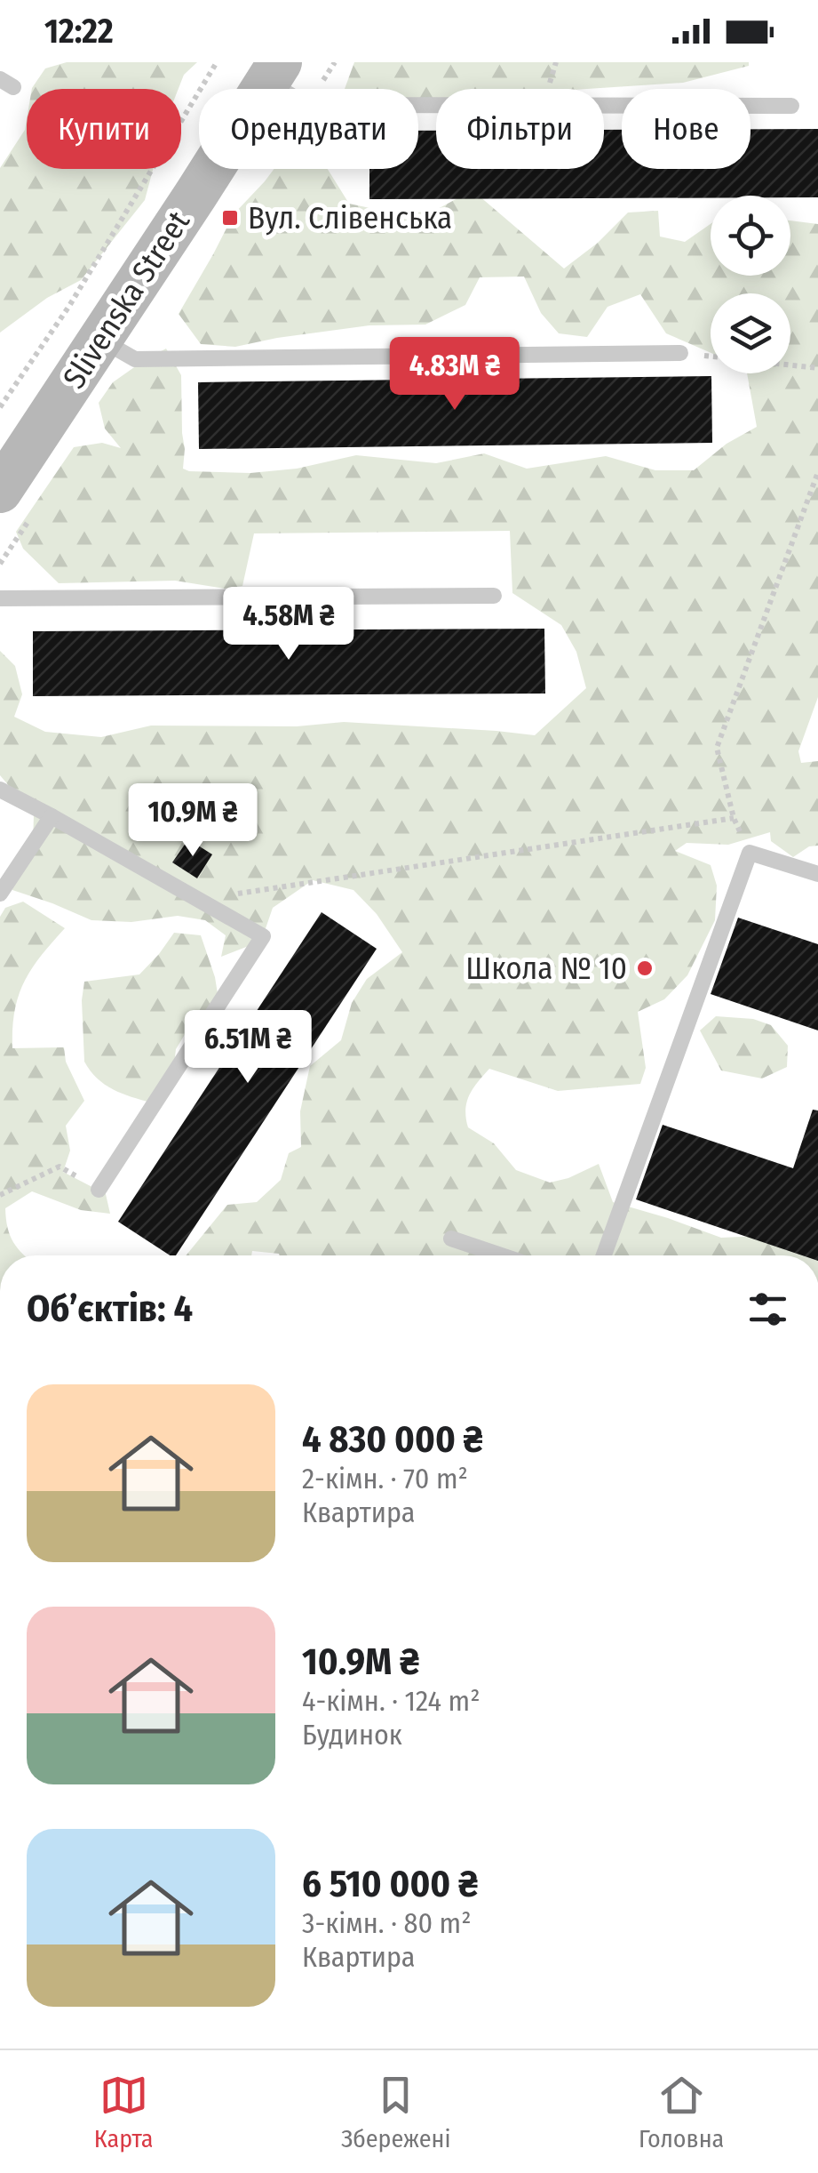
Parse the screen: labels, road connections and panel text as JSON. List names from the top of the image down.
{
  "streets": {
    "main road": ["Slivenska Street"]
  },
  "places": {
    "transit": ["Вул. Слівенська"],
    "other": ["Школа № 10"]
  },
  "page": {
    "status": "12:22",
    "chip": [
      "Купити",
      "Орендувати",
      "Фільтри",
      "Нове"
    ],
    "price": [
      "4.83M ₴",
      "4.58M ₴",
      "10.9M ₴",
      "6.51M ₴"
    ],
    "heading": "Об’єктів: 4",
    "list": [
      {
        "name": "4 830 000 ₴",
        "note": "2-кімн. · 70 m² · Квартира"
      },
      {
        "name": "10.9M ₴",
        "note": "4-кімн. · 124 m² · Будинок"
      },
      {
        "name": "6 510 000 ₴",
        "note": "3-кімн. · 80 m² · Квартира"
      }
    ],
    "tabs": ["Карта", "Збережені", "Головна"]
  }
}
